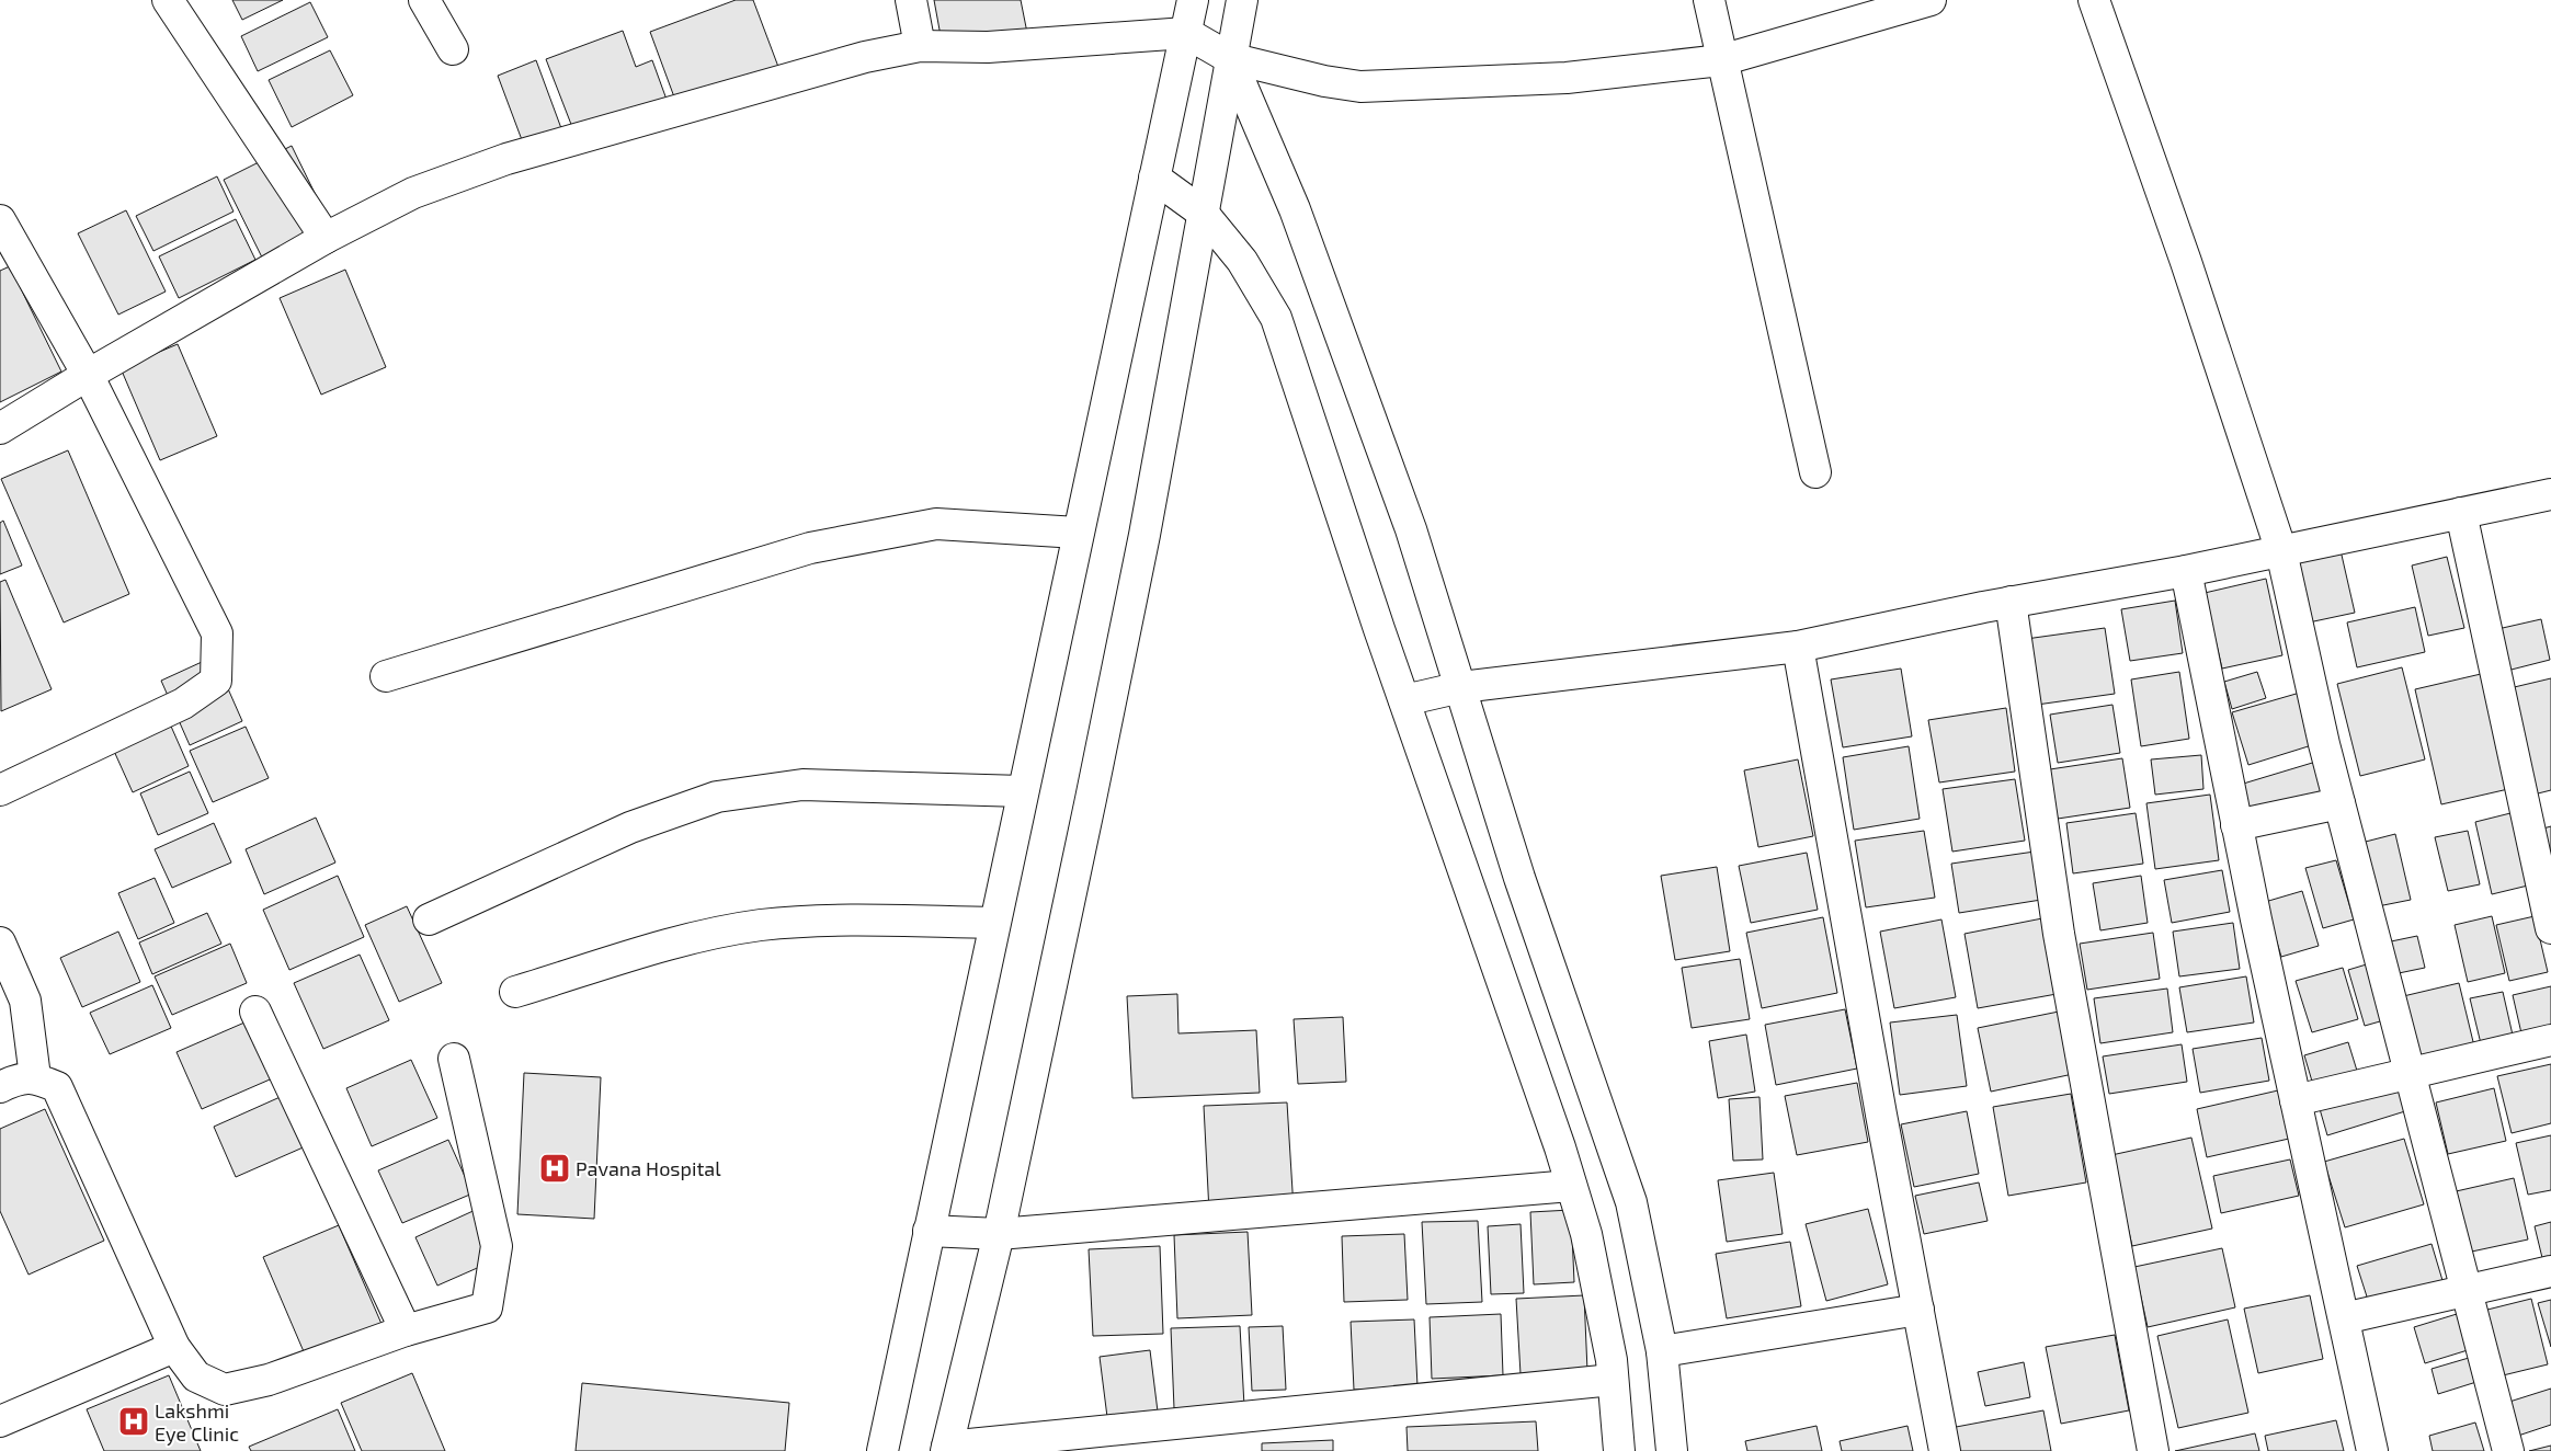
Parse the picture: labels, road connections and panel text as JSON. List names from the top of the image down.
{
  "places": {
    "hospital": ["Pavana Hospital", "Lakshmi Eye Clinic"]
  }
}
